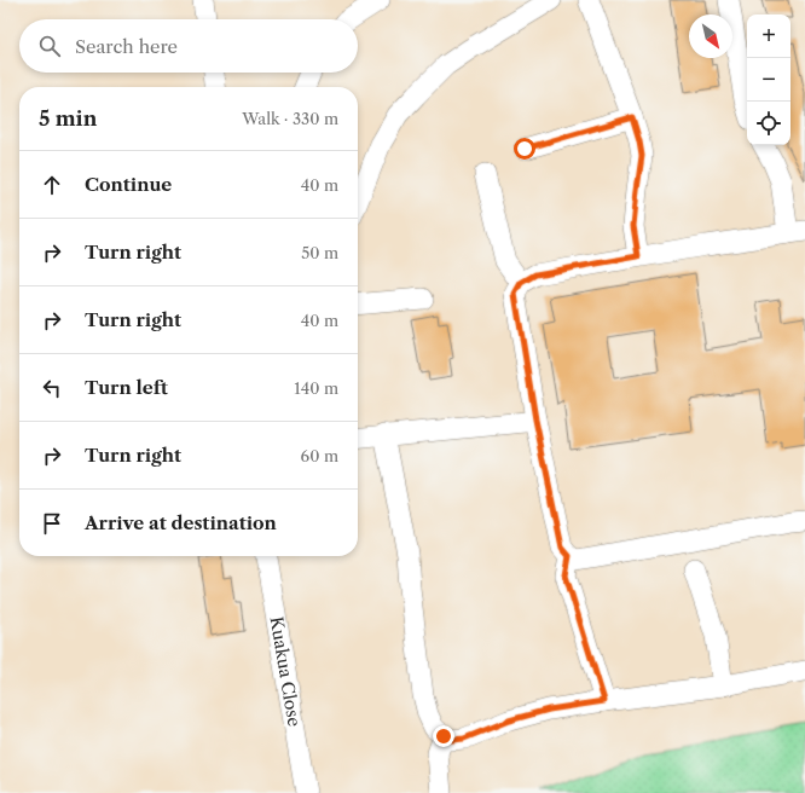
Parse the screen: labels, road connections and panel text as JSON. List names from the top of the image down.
{
  "streets": {
    "street": ["Kuakua Close"]
  },
  "north": "bottom right",
  "page": {
    "map_buttons": ["+", "−"],
    "search": "Search here",
    "heading": ["5 min", "Walk · 330 m"],
    "list": [
      ["Continue", "40 m"],
      ["Turn right", "50 m"],
      ["Turn right", "40 m"],
      ["Turn left", "140 m"],
      ["Turn right", "60 m"],
      "Arrive at destination"
    ]
  }
}
